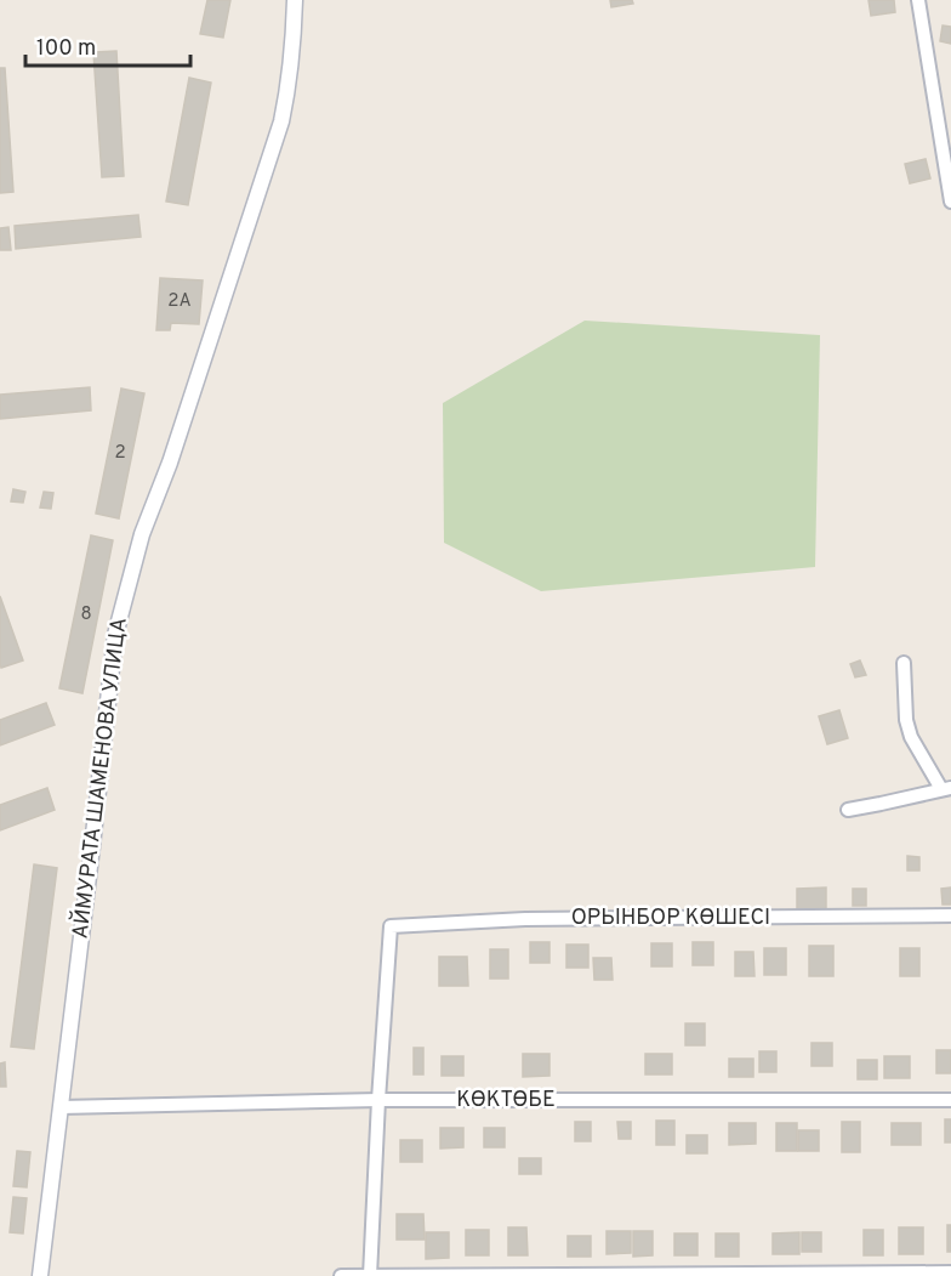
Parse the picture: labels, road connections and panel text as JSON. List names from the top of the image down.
{
  "streets": {
    "street": ["АЙМУРАТА ШАМЕНОВА УЛИЦА", "ОРЫНБОР КӨШЕСІ", "КӨКТӨБЕ"]
  },
  "crossings": [
    ["АЙМУРАТА ШАМЕНОВА УЛИЦА", "КӨКТӨБЕ"],
    ["ОРЫНБОР КӨШЕСІ", "КӨКТӨБЕ"]
  ],
  "house_numbers": ["2А", "2", "8"],
  "scale_bar": "100 m"
}
